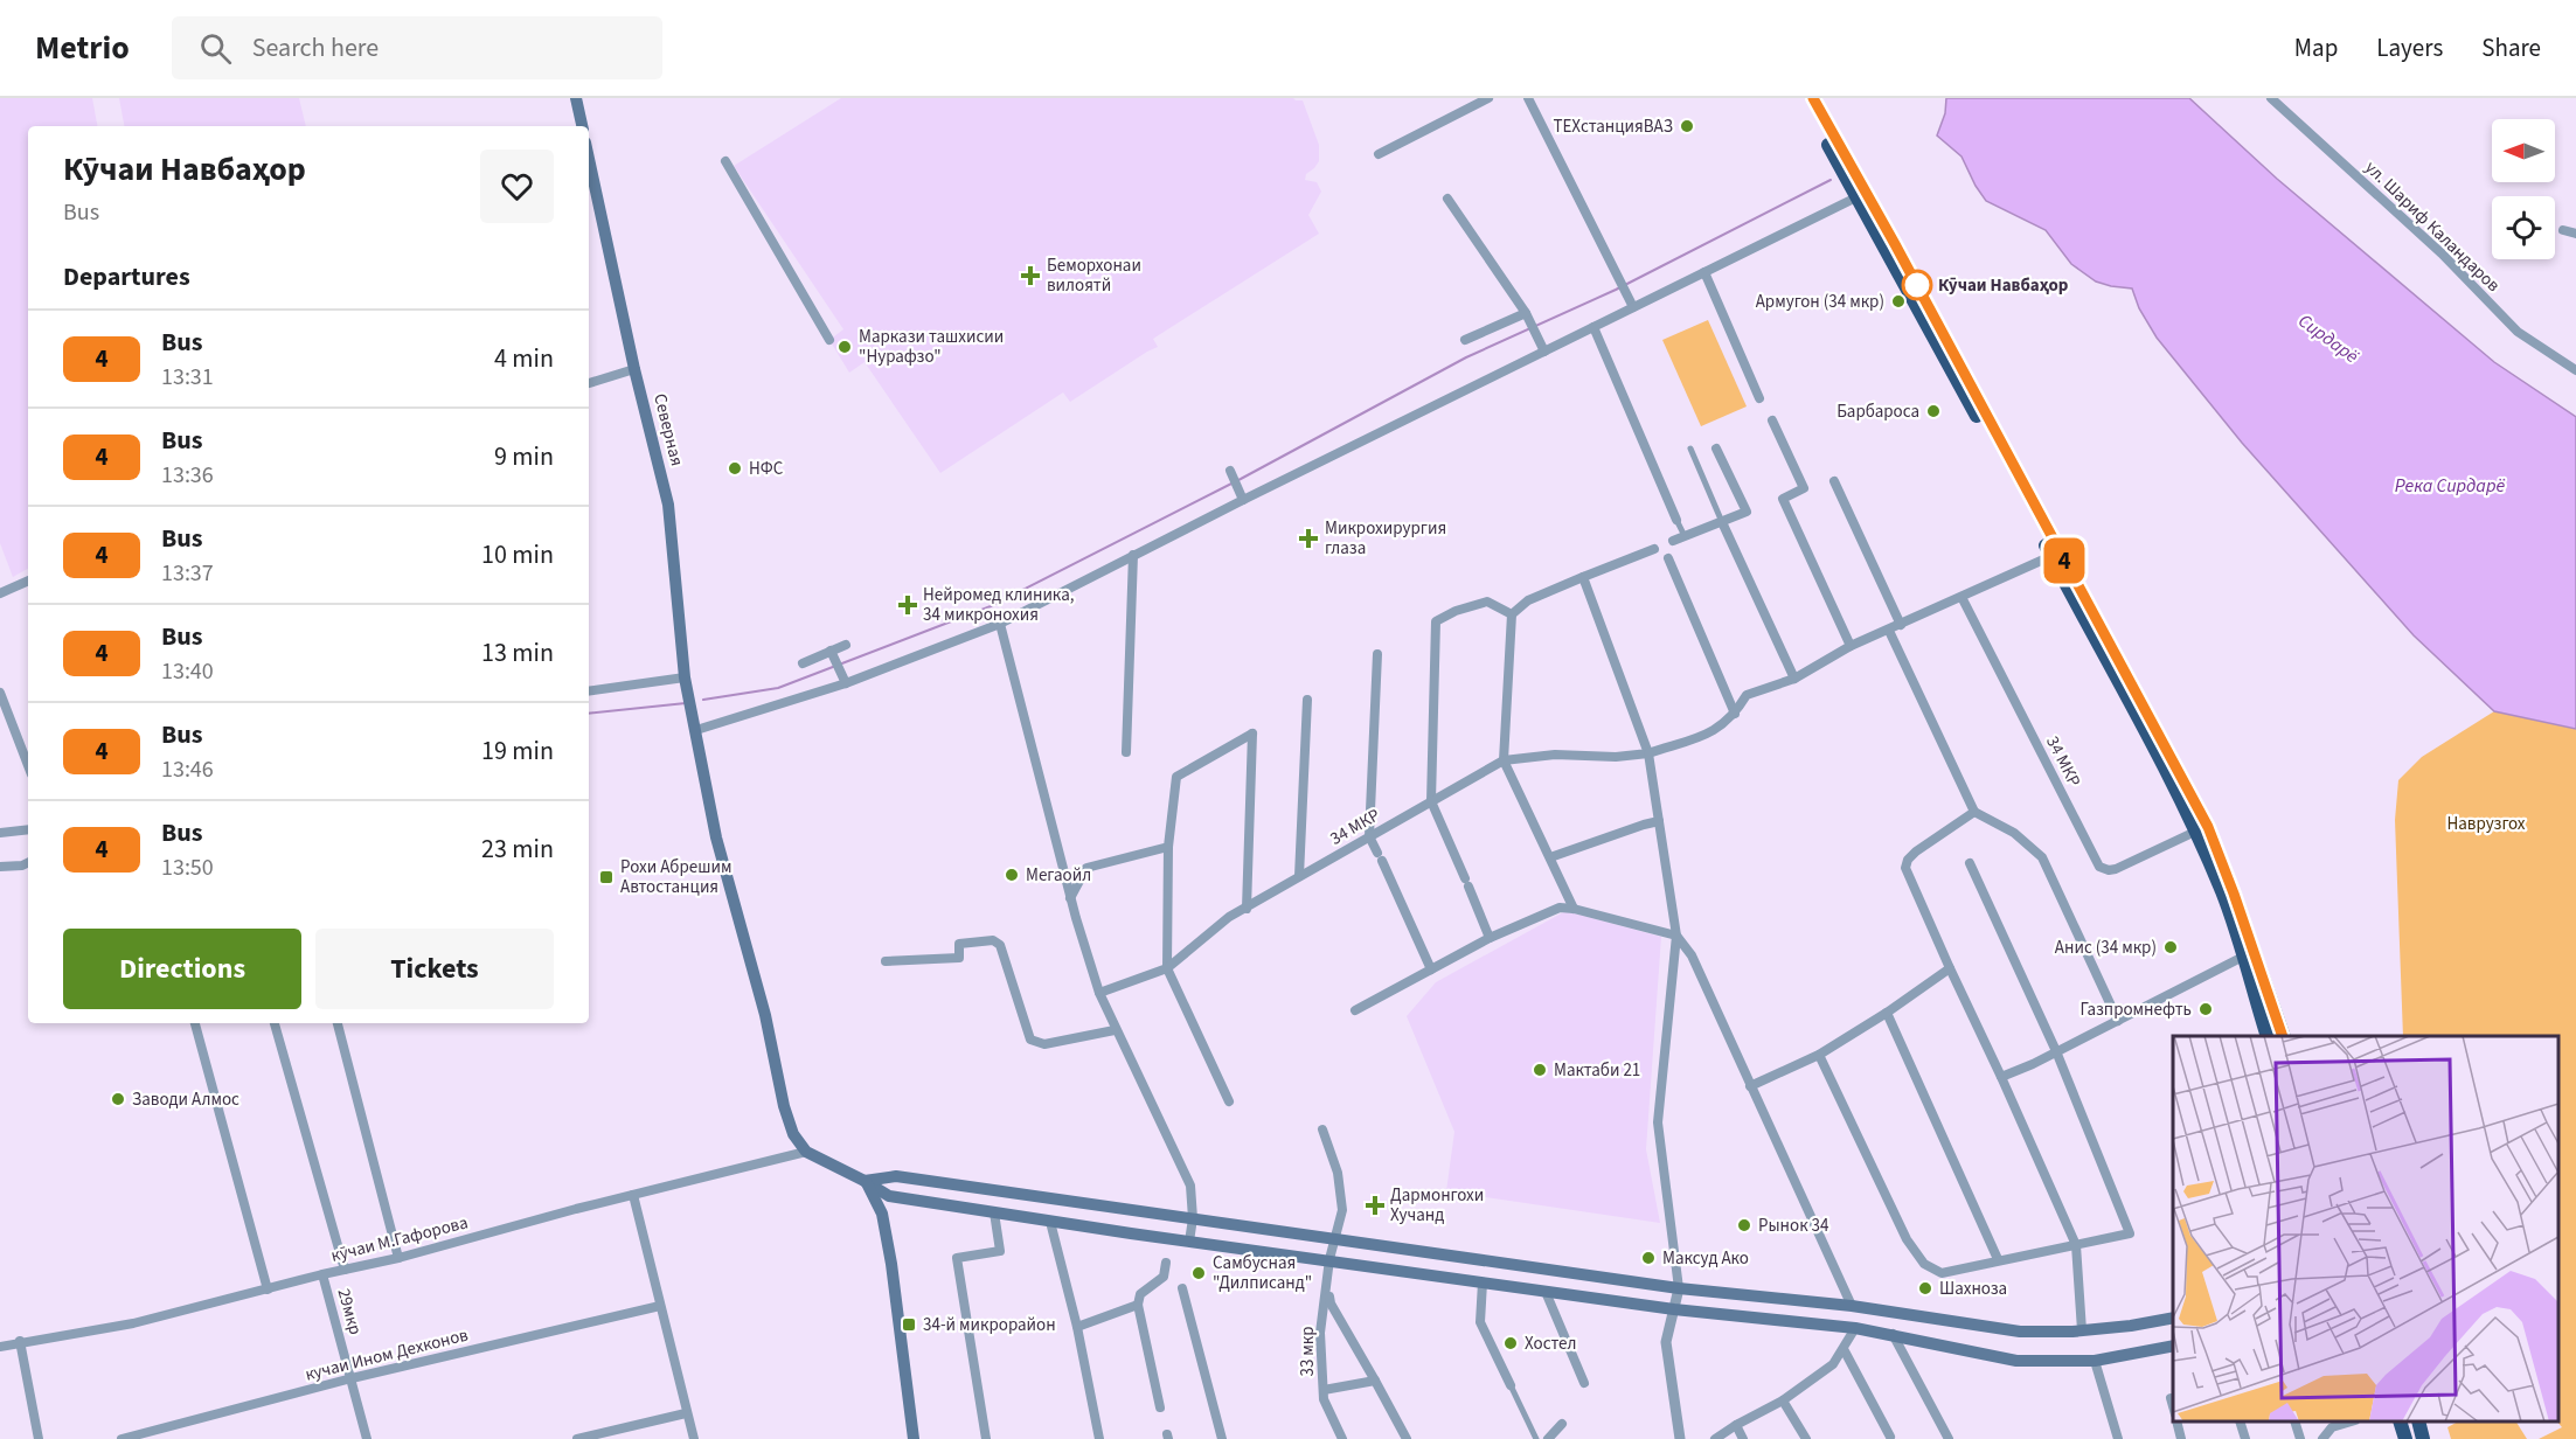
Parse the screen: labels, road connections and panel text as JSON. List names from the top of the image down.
{
  "streets": {
    "main road": ["Северная"],
    "street": [
      "ул. Шариф Каландаров",
      "34 МКР",
      "кӯчаи М.Гафорова",
      "29мкр",
      "33 мкр",
      "кучаи Ином Дехконов"
    ]
  },
  "crossings": [
    ["Северная", "кӯчаи М.Гафорова"],
    ["кӯчаи М.Гафорова", "29мкр"],
    ["29мкр", "кучаи Ином Дехконов"]
  ],
  "water": ["Сирдарё", "Река Сирдарё"],
  "parks": ["Наврузгох"],
  "places": {
    "other": [
      "ТЕХстанцияВАЗ",
      "Кӯчаи Навбаҳор",
      "Армугон (34 мкр)",
      "Маркази ташхисии \"Нурафзо\"",
      "Барбароса",
      "НФС",
      "Мегаойл",
      "Анис (34 мкр)",
      "Газпромнефть",
      "Мактаби 21",
      "Заводи Алмос",
      "Рынок 34",
      "Максуд Ако",
      "Самбусная \"Дилписанд\"",
      "Шахноза",
      "Хостел"
    ],
    "health": [
      "Беморхонаи вилоятй",
      "Микрохирургия глаза",
      "Нейромед клиника, 34 микронохия",
      "Дармонгохи Хучанд"
    ],
    "transit": ["Рохи Абрешим Автостанция", "34-й микрорайон"]
  },
  "lines": ["bus line 4"],
  "north": "left",
  "page": {
    "header": "Metrio",
    "search": "Search here",
    "nav": ["Map", "Layers", "Share"],
    "on_map": "4",
    "heading": [
      ["Кӯчаи Навбаҳор", "Bus"],
      "Departures"
    ],
    "list": [
      {
        "mark": "4",
        "name": "Bus",
        "note": "13:31",
        "value": "4 min"
      },
      {
        "mark": "4",
        "name": "Bus",
        "note": "13:36",
        "value": "9 min"
      },
      {
        "mark": "4",
        "name": "Bus",
        "note": "13:37",
        "value": "10 min"
      },
      {
        "mark": "4",
        "name": "Bus",
        "note": "13:40",
        "value": "13 min"
      },
      {
        "mark": "4",
        "name": "Bus",
        "note": "13:46",
        "value": "19 min"
      },
      {
        "mark": "4",
        "name": "Bus",
        "note": "13:50",
        "value": "23 min"
      }
    ],
    "buttons": ["Directions", "Tickets"]
  }
}
